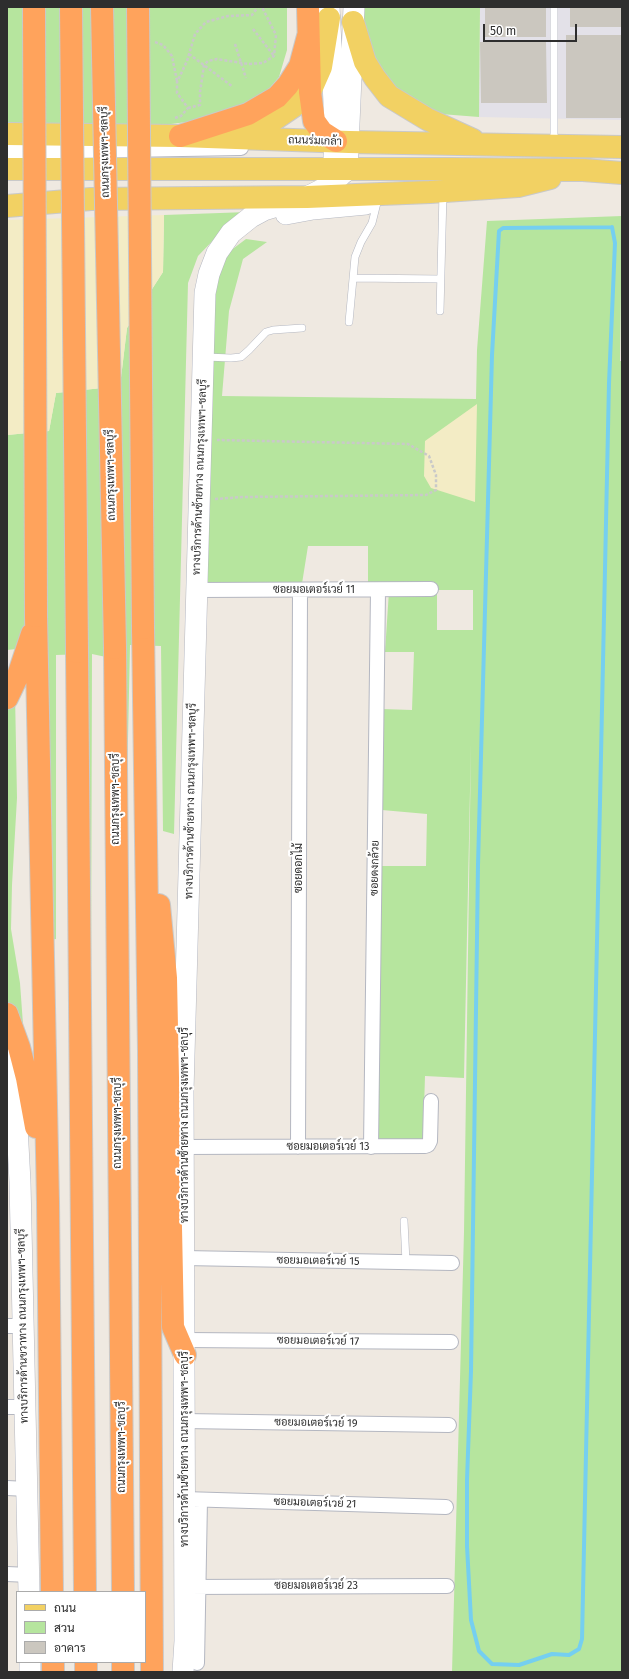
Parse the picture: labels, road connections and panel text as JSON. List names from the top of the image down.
{
  "streets": {
    "highway": ["ถนนกรุงเทพฯ-ชลบุรี"],
    "main road": ["ถนนร่มเกล้า", "ทางบริการด้านซ้ายทาง ถนนกรุงเทพฯ-ชลบุรี", "ทางบริการด้านขวาทาง ถนนกรุงเทพฯ-ชลบุรี"],
    "street": [
      "ซอยมอเตอร์เวย์ 11",
      "ซอยดอกไม้",
      "ซอยดงกล้วย",
      "ซอยมอเตอร์เวย์ 13",
      "ซอยมอเตอร์เวย์ 15",
      "ซอยมอเตอร์เวย์ 17",
      "ซอยมอเตอร์เวย์ 19",
      "ซอยมอเตอร์เวย์ 21",
      "ซอยมอเตอร์เวย์ 23"
    ]
  },
  "crossings": [
    ["ทางบริการด้านซ้ายทาง ถนนกรุงเทพฯ-ชลบุรี", "ซอยมอเตอร์เวย์ 11"],
    ["ทางบริการด้านซ้ายทาง ถนนกรุงเทพฯ-ชลบุรี", "ซอยมอเตอร์เวย์ 13"],
    ["ทางบริการด้านซ้ายทาง ถนนกรุงเทพฯ-ชลบุรี", "ซอยมอเตอร์เวย์ 15"],
    ["ทางบริการด้านซ้ายทาง ถนนกรุงเทพฯ-ชลบุรี", "ซอยมอเตอร์เวย์ 17"],
    ["ทางบริการด้านซ้ายทาง ถนนกรุงเทพฯ-ชลบุรี", "ซอยมอเตอร์เวย์ 19"],
    ["ทางบริการด้านซ้ายทาง ถนนกรุงเทพฯ-ชลบุรี", "ซอยมอเตอร์เวย์ 21"],
    ["ทางบริการด้านซ้ายทาง ถนนกรุงเทพฯ-ชลบุรี", "ซอยมอเตอร์เวย์ 23"],
    ["ซอยมอเตอร์เวย์ 11", "ซอยดอกไม้"],
    ["ซอยมอเตอร์เวย์ 11", "ซอยดงกล้วย"],
    ["ซอยดอกไม้", "ซอยมอเตอร์เวย์ 13"],
    ["ซอยดงกล้วย", "ซอยมอเตอร์เวย์ 13"]
  ],
  "legend": ["ถนน", "สวน", "อาคาร"],
  "scale_bar": "50 m"
}
